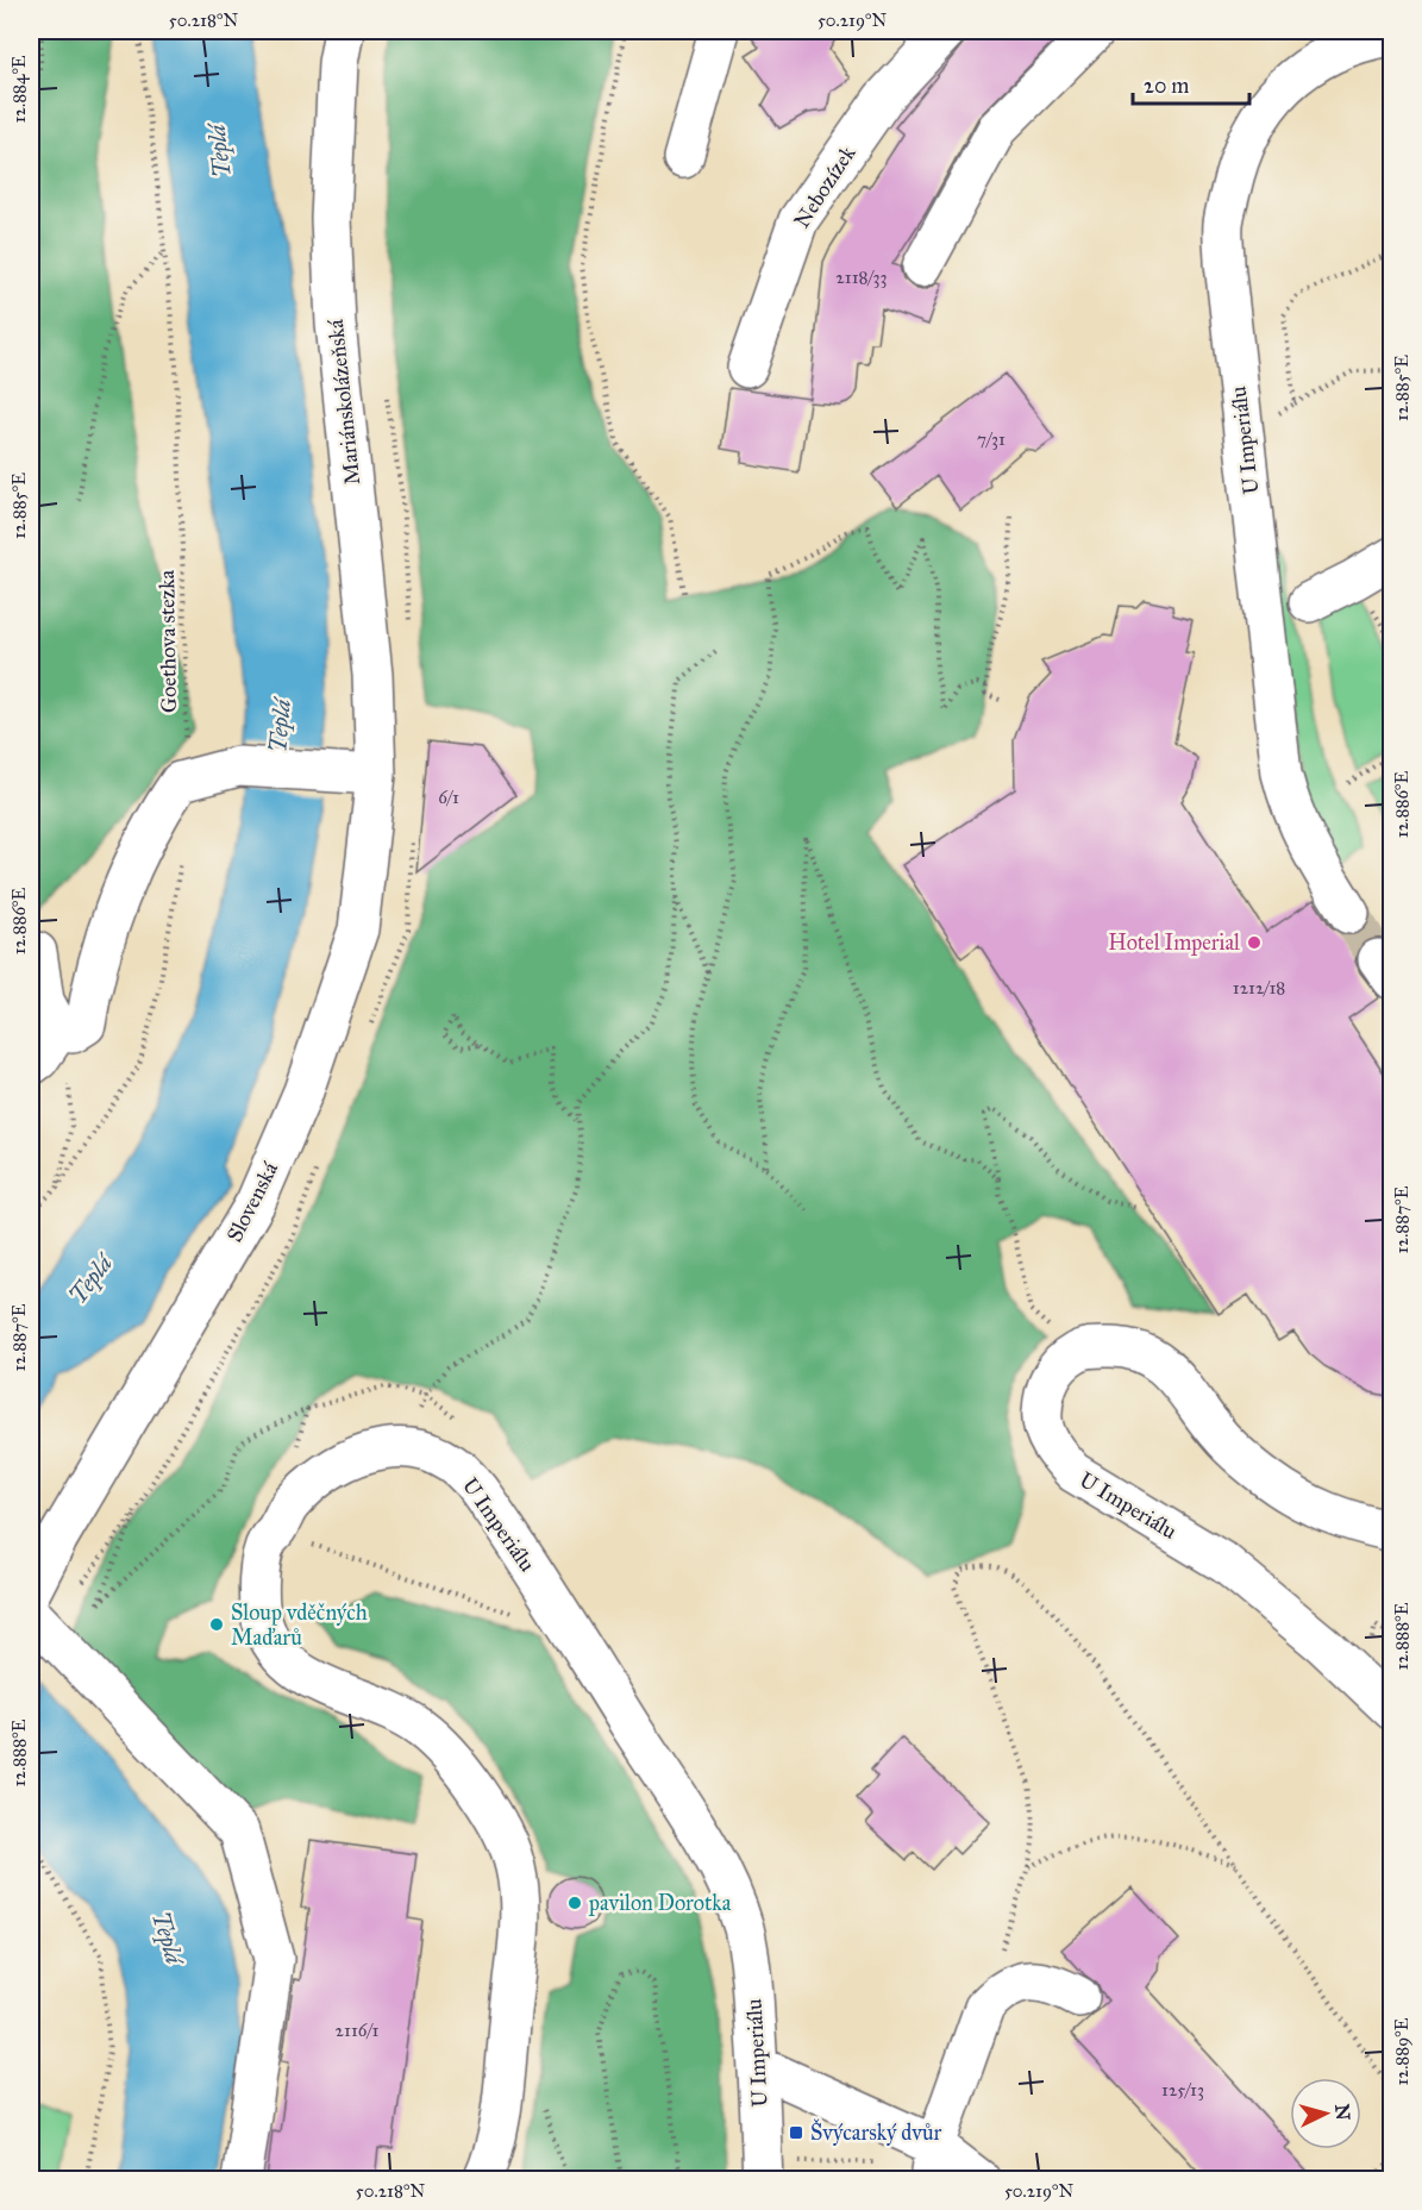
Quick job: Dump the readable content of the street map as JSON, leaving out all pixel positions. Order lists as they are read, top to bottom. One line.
{"streets":{"street":["Nebozízek","Mariánskolázeňská","U Imperiálu","Slovenská"],"path":["Goethova stezka"]},"crossings":[["Mariánskolázeňská","Slovenská"]],"water":["Teplá"],"places":{"other":["Hotel Imperial","Sloup vděčných Maďarů","pavilon Dorotka"],"transit":["Švýcarský dvůr"]},"house_numbers":["2118/33","7/31","6/1","1212/18","2116/1","125/13"],"scale_bar":"20 m","north":"right","coordinates":["50.218°N","50.219°N","12.884°E","12.885°E","12.886°E","12.887°E","12.888°E","12.889°E"]}
